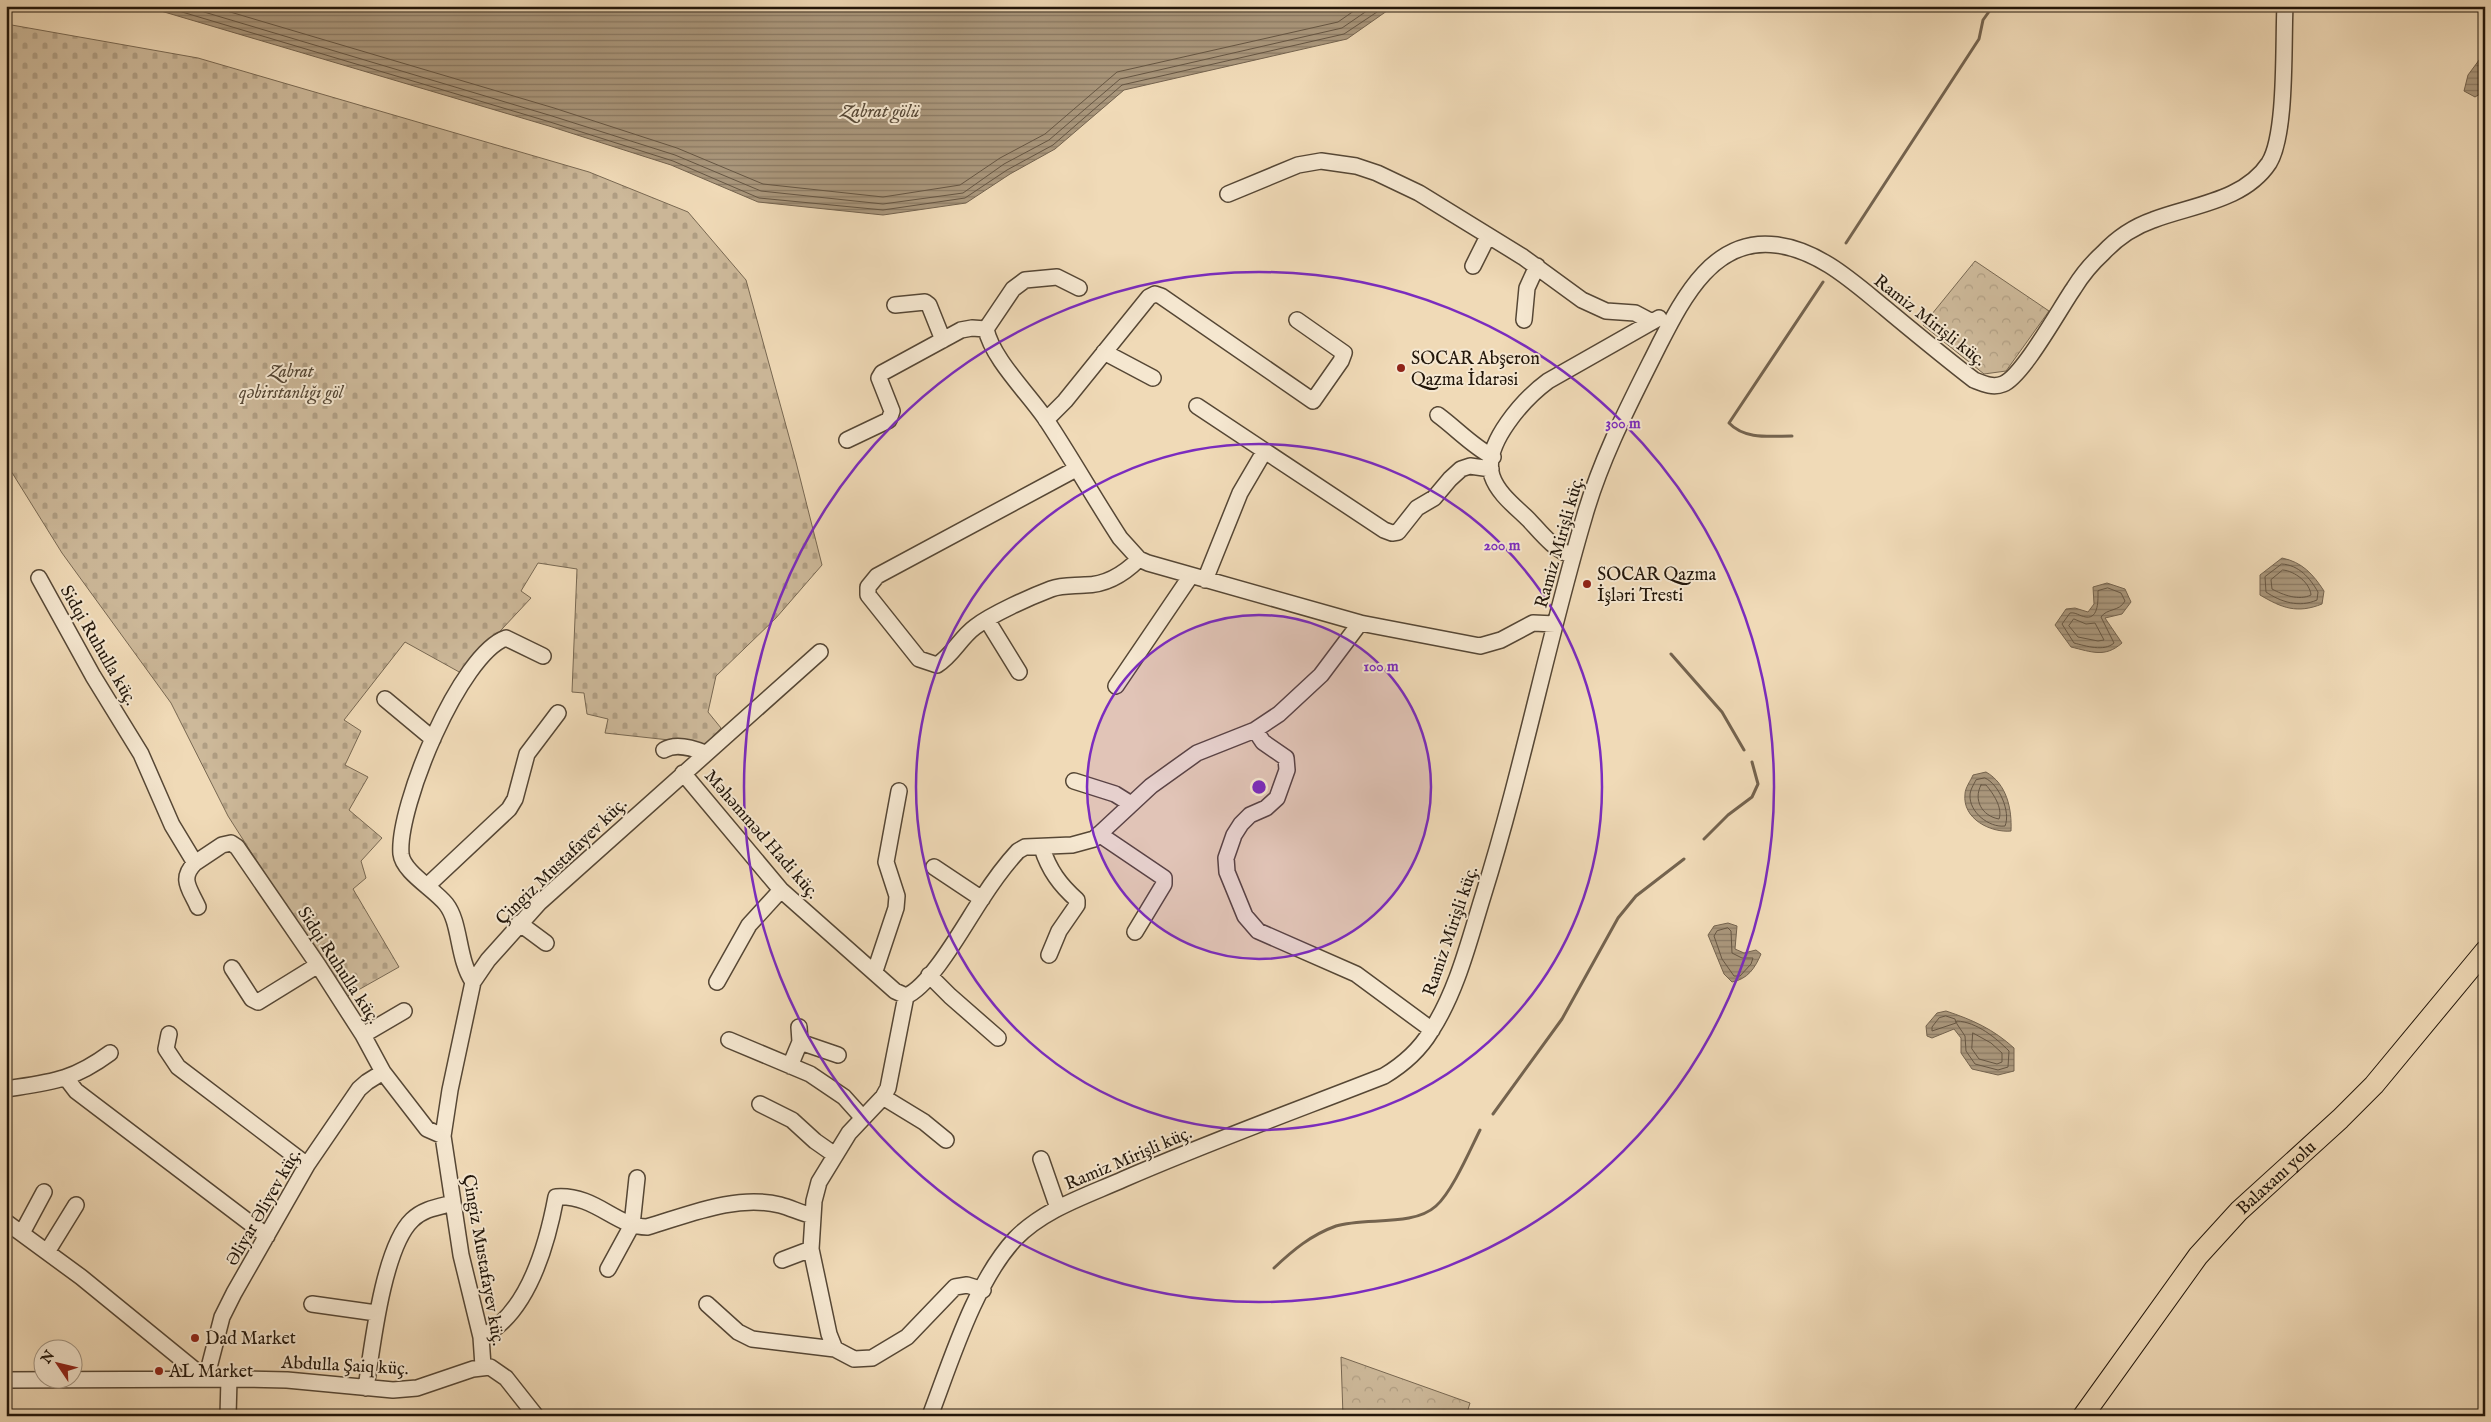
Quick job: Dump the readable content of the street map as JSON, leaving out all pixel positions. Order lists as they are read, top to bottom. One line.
{"streets":{"main road":["Balaxanı yolu"],"street":["Ramiz Mirişli küç.","Sidqi Ruhulla küç.","Məhəmməd Hadi küç.","Çingiz Mustafayev küç.","Əliyar Əliyev küç.","Abdulla Şaiq küç."]},"crossings":[["Sidqi Ruhulla küç.","Çingiz Mustafayev küç."],["Sidqi Ruhulla küç.","Əliyar Əliyev küç."],["Məhəmməd Hadi küç.","Çingiz Mustafayev küç."],["Çingiz Mustafayev küç.","Abdulla Şaiq küç."],["Əliyar Əliyev küç.","Abdulla Şaiq küç."]],"water":["Zabrat gölü"],"parks":["Zabrat qəbirstanlığı göl"],"places":["SOCAR Abşeron Qazma İdarəsi","SOCAR Qazma İşləri Tresti","Dad Market","AL Market"],"north":"top left","rings":["300 m","200 m","100 m"]}
